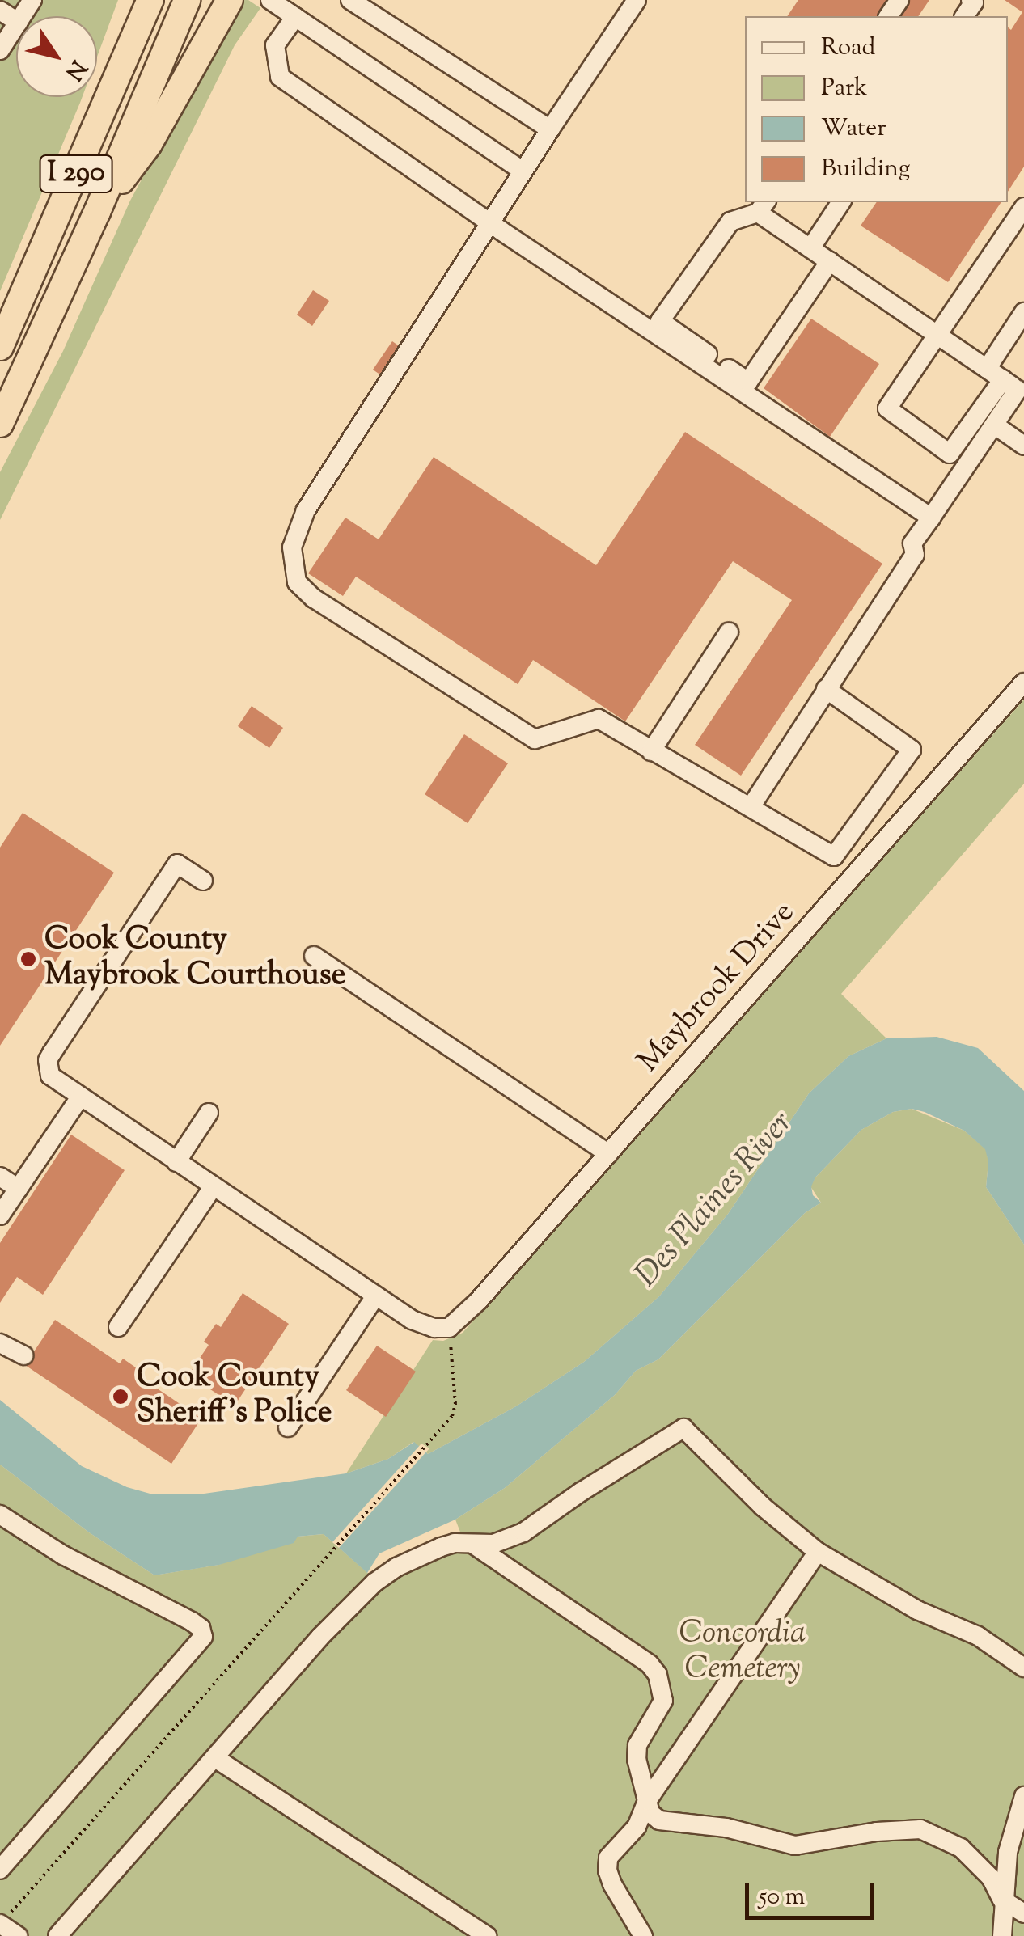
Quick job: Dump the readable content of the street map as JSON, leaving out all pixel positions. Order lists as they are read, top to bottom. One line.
{"streets":{"highway":["I 290"],"street":["Maybrook Drive"]},"water":["Des Plaines River"],"parks":["Concordia Cemetery"],"places":["Cook County Maybrook Courthouse","Cook County Sheriff's Police"],"legend":["Road","Park","Water","Building"],"scale_bar":"50 m","north":"bottom right"}
